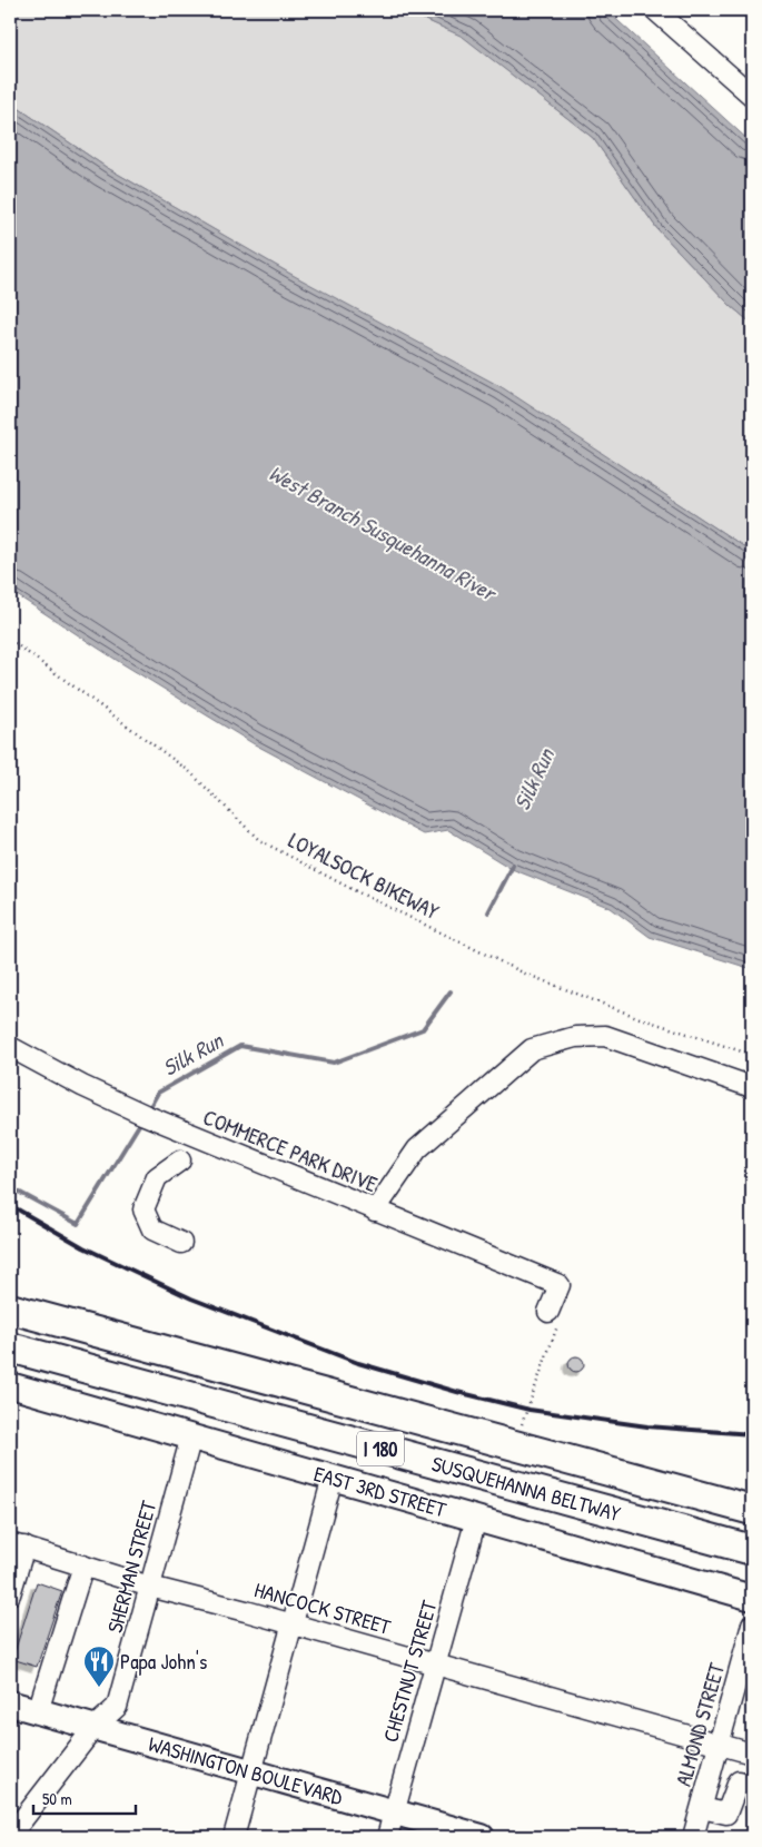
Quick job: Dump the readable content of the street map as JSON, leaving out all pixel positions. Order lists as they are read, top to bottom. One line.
{"streets":{"highway":["I 180","SUSQUEHANNA BELTWAY"],"main road":["EAST 3RD STREET","WASHINGTON BOULEVARD"],"street":["COMMERCE PARK DRIVE","SHERMAN STREET","HANCOCK STREET","CHESTNUT STREET","ALMOND STREET"],"path":["LOYALSOCK BIKEWAY"]},"crossings":[["EAST 3RD STREET","SHERMAN STREET"],["EAST 3RD STREET","CHESTNUT STREET"],["SHERMAN STREET","HANCOCK STREET"],["SHERMAN STREET","WASHINGTON BOULEVARD"],["HANCOCK STREET","CHESTNUT STREET"],["HANCOCK STREET","ALMOND STREET"],["CHESTNUT STREET","WASHINGTON BOULEVARD"]],"water":["West Branch Susquehanna River","Silk Run"],"places":{"restaurant":["Papa John's"]},"scale_bar":"50 m"}
